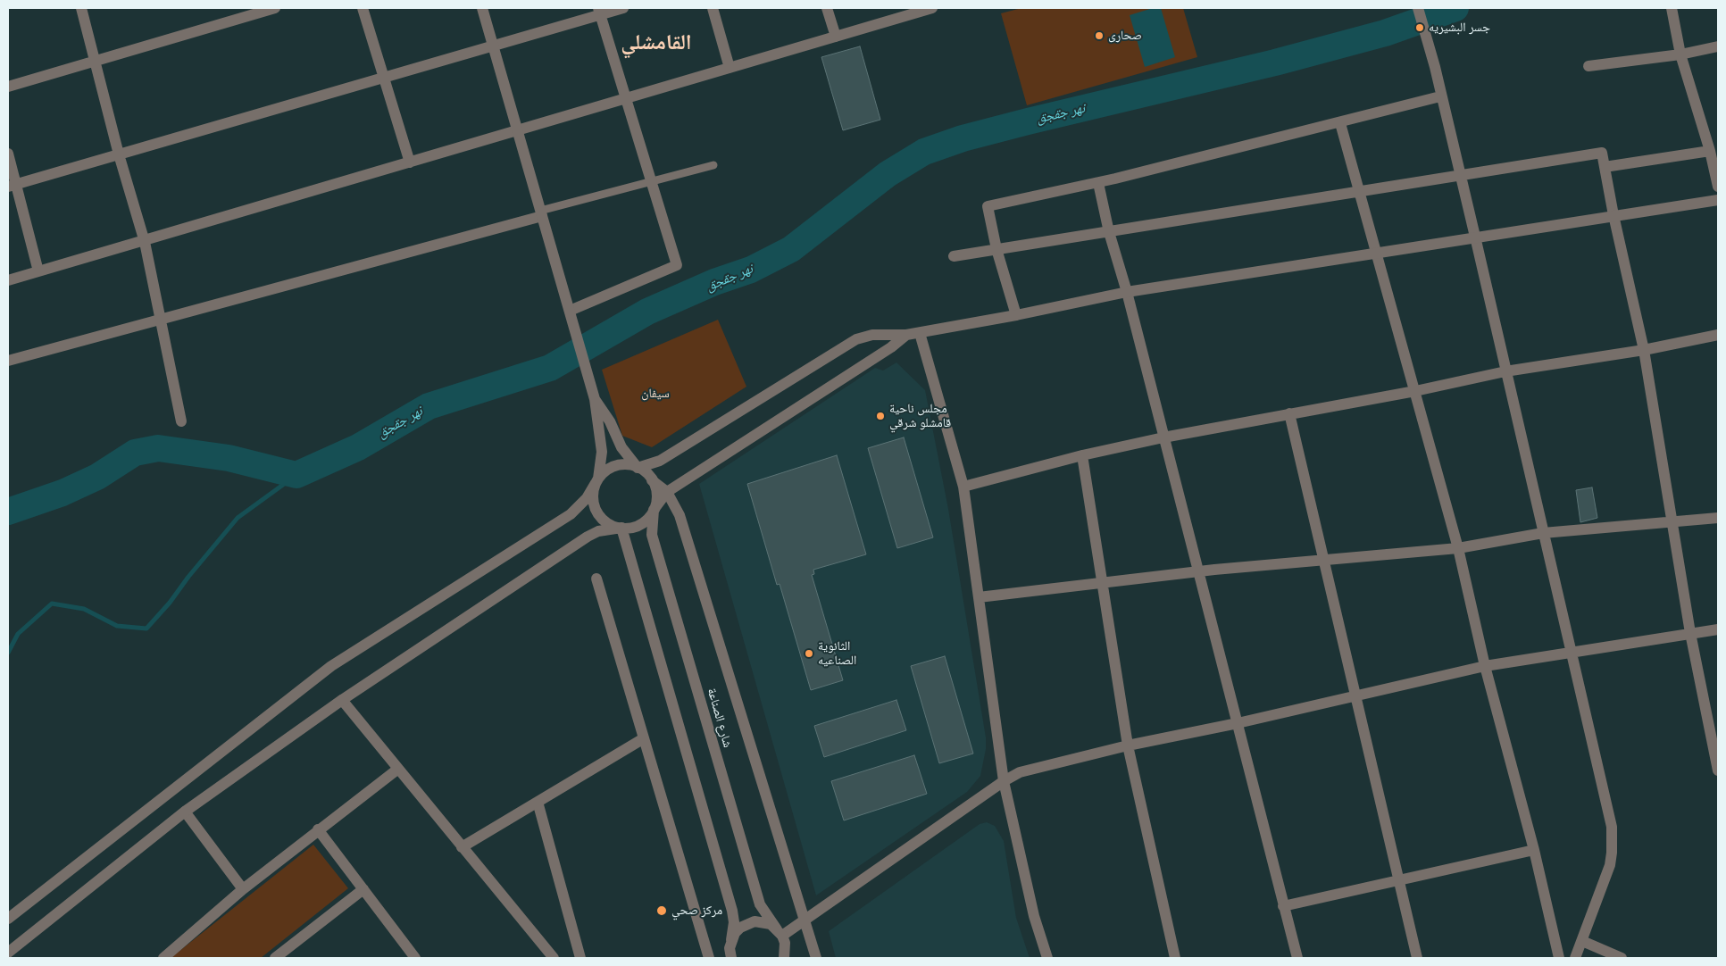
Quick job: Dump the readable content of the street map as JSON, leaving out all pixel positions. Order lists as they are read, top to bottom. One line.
{"streets":{"street":["شارع الصناعة"]},"districts":["القامشلي"],"water":["نهر جقجق"],"parks":["سيفان"],"places":["جسر البشيريه","صحارى","مجلس ناحية قامشلو شرقي","الثانوية الصناعيه","مركز صحي"]}
